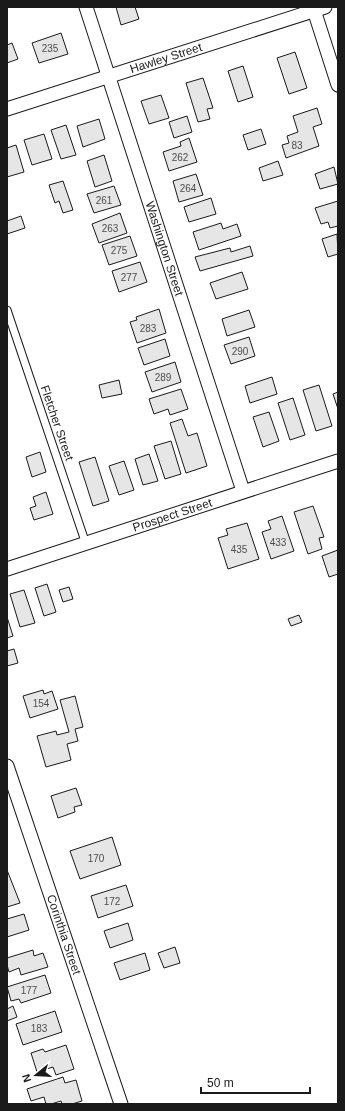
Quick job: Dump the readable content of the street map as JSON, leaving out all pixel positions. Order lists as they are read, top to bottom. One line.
{"streets":{"street":["Hawley Street","Washington Street","Prospect Street","Corinthia Street"],"lane":["Fletcher Street"]},"crossings":[["Hawley Street","Washington Street"],["Washington Street","Prospect Street"],["Fletcher Street","Prospect Street"]],"house_numbers":["235","83","262","264","261","263","275","277","283","290","289","433","435","154","170","172","177","183"],"scale_bar":"50 m","north":"left"}
